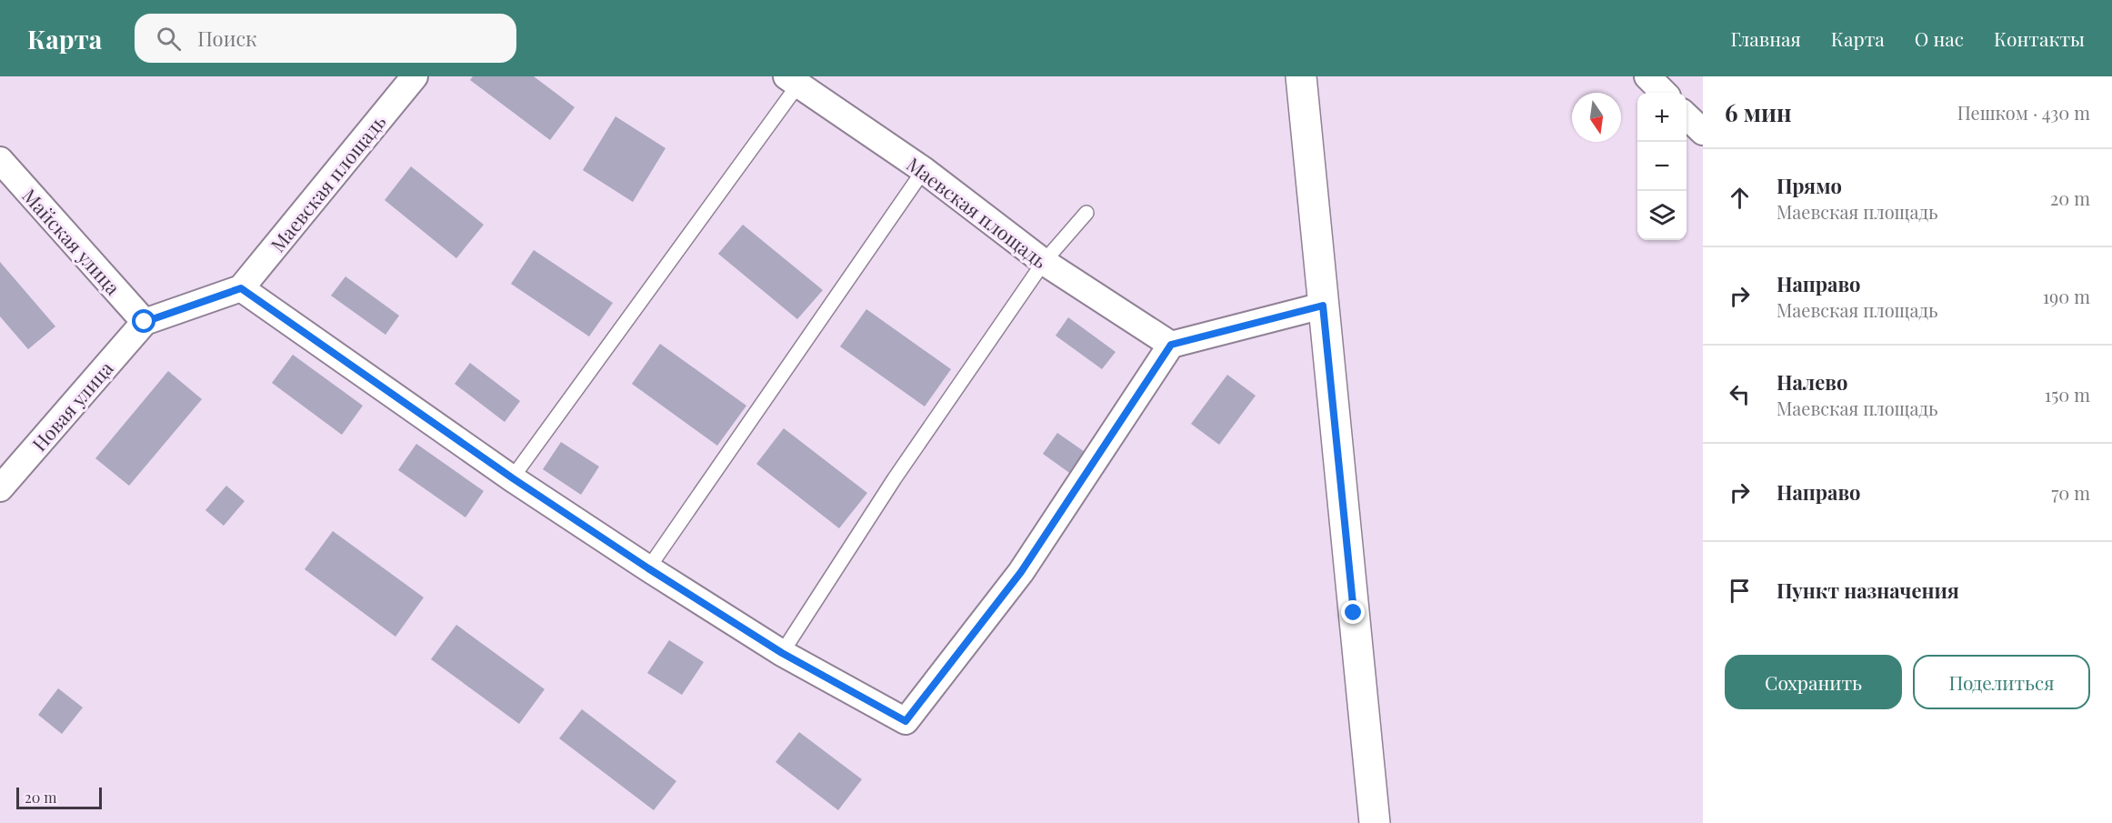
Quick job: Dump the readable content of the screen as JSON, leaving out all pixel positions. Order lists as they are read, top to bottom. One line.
{"streets":{"street":["Маевская площадь","Майская улица","Новая улица"]},"crossings":[["Майская улица","Новая улица"]],"scale_bar":"20 m","north":"bottom","page":{"header":"Карта","search":"Поиск","nav":["Главная","Карта","О нас","Контакты"],"heading":["6 мин","Пешком · 430 m"],"map_buttons":["+","−"],"list":[["Прямо","Маевская площадь","20 m"],["Направо","Маевская площадь","190 m"],["Налево","Маевская площадь","150 m"],["Направо","70 m"],"Пункт назначения"],"buttons":["Сохранить","Поделиться"],"scale":"20 m"}}
